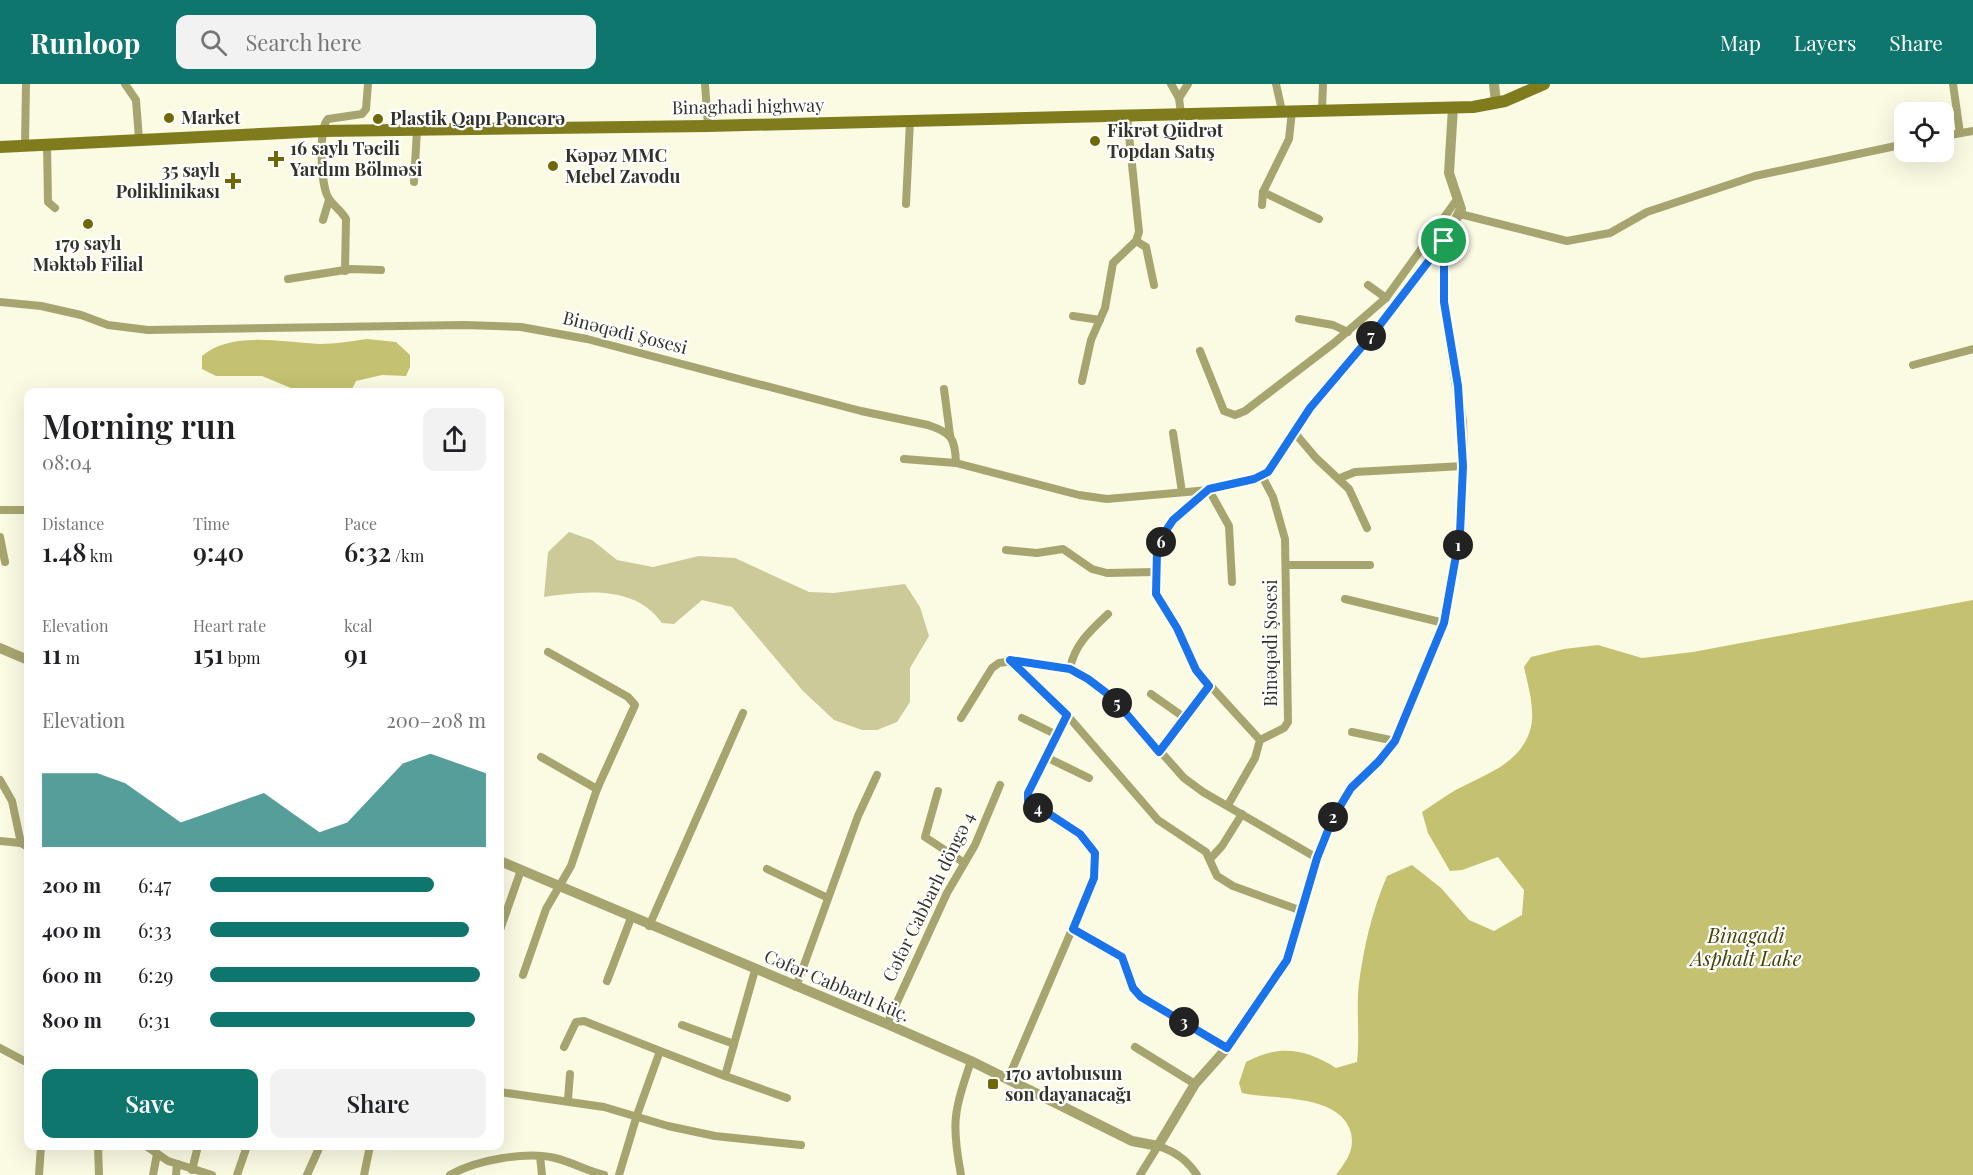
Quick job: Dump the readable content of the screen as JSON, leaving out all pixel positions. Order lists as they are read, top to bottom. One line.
{"streets":{"main road":["Binaghadi highway"],"street":["Binəqədi Şosesi","Cəfər Cabbarlı döngə 4","Cəfər Cabbarlı küç."]},"crossings":[["Cəfər Cabbarlı döngə 4","Cəfər Cabbarlı küç."]],"water":["Binagadi Asphalt Lake"],"places":{"other":["Market","Plastik Qapı Pəncərə","Fikrət Qüdrət Topdan Satış","Kəpəz MMC Mebel Zavodu","179 saylı Məktəb Filial"],"health":["16 saylı Təcili Yardım Bölməsi","35 saylı Poliklinikası"],"transit":["170 avtobusun son dayanacağı"]},"page":{"header":"Runloop","search":"Search here","nav":["Map","Layers","Share"],"pins":["7","6","1","5","4","2","3"],"heading":["Morning run","08:04"],"stats":[["Distance","1.48 km"],["Time","9:40"],["Pace","6:32 /km"],["Elevation","11 m"],["Heart rate","151 bpm"],["kcal","91"]],"chart":["Elevation","200–208 m"],"list":[{"name":"200 m","note":"6:47"},{"name":"400 m","note":"6:33"},{"name":"600 m","note":"6:29"},{"name":"800 m","note":"6:31"}],"buttons":["Save","Share"]}}
